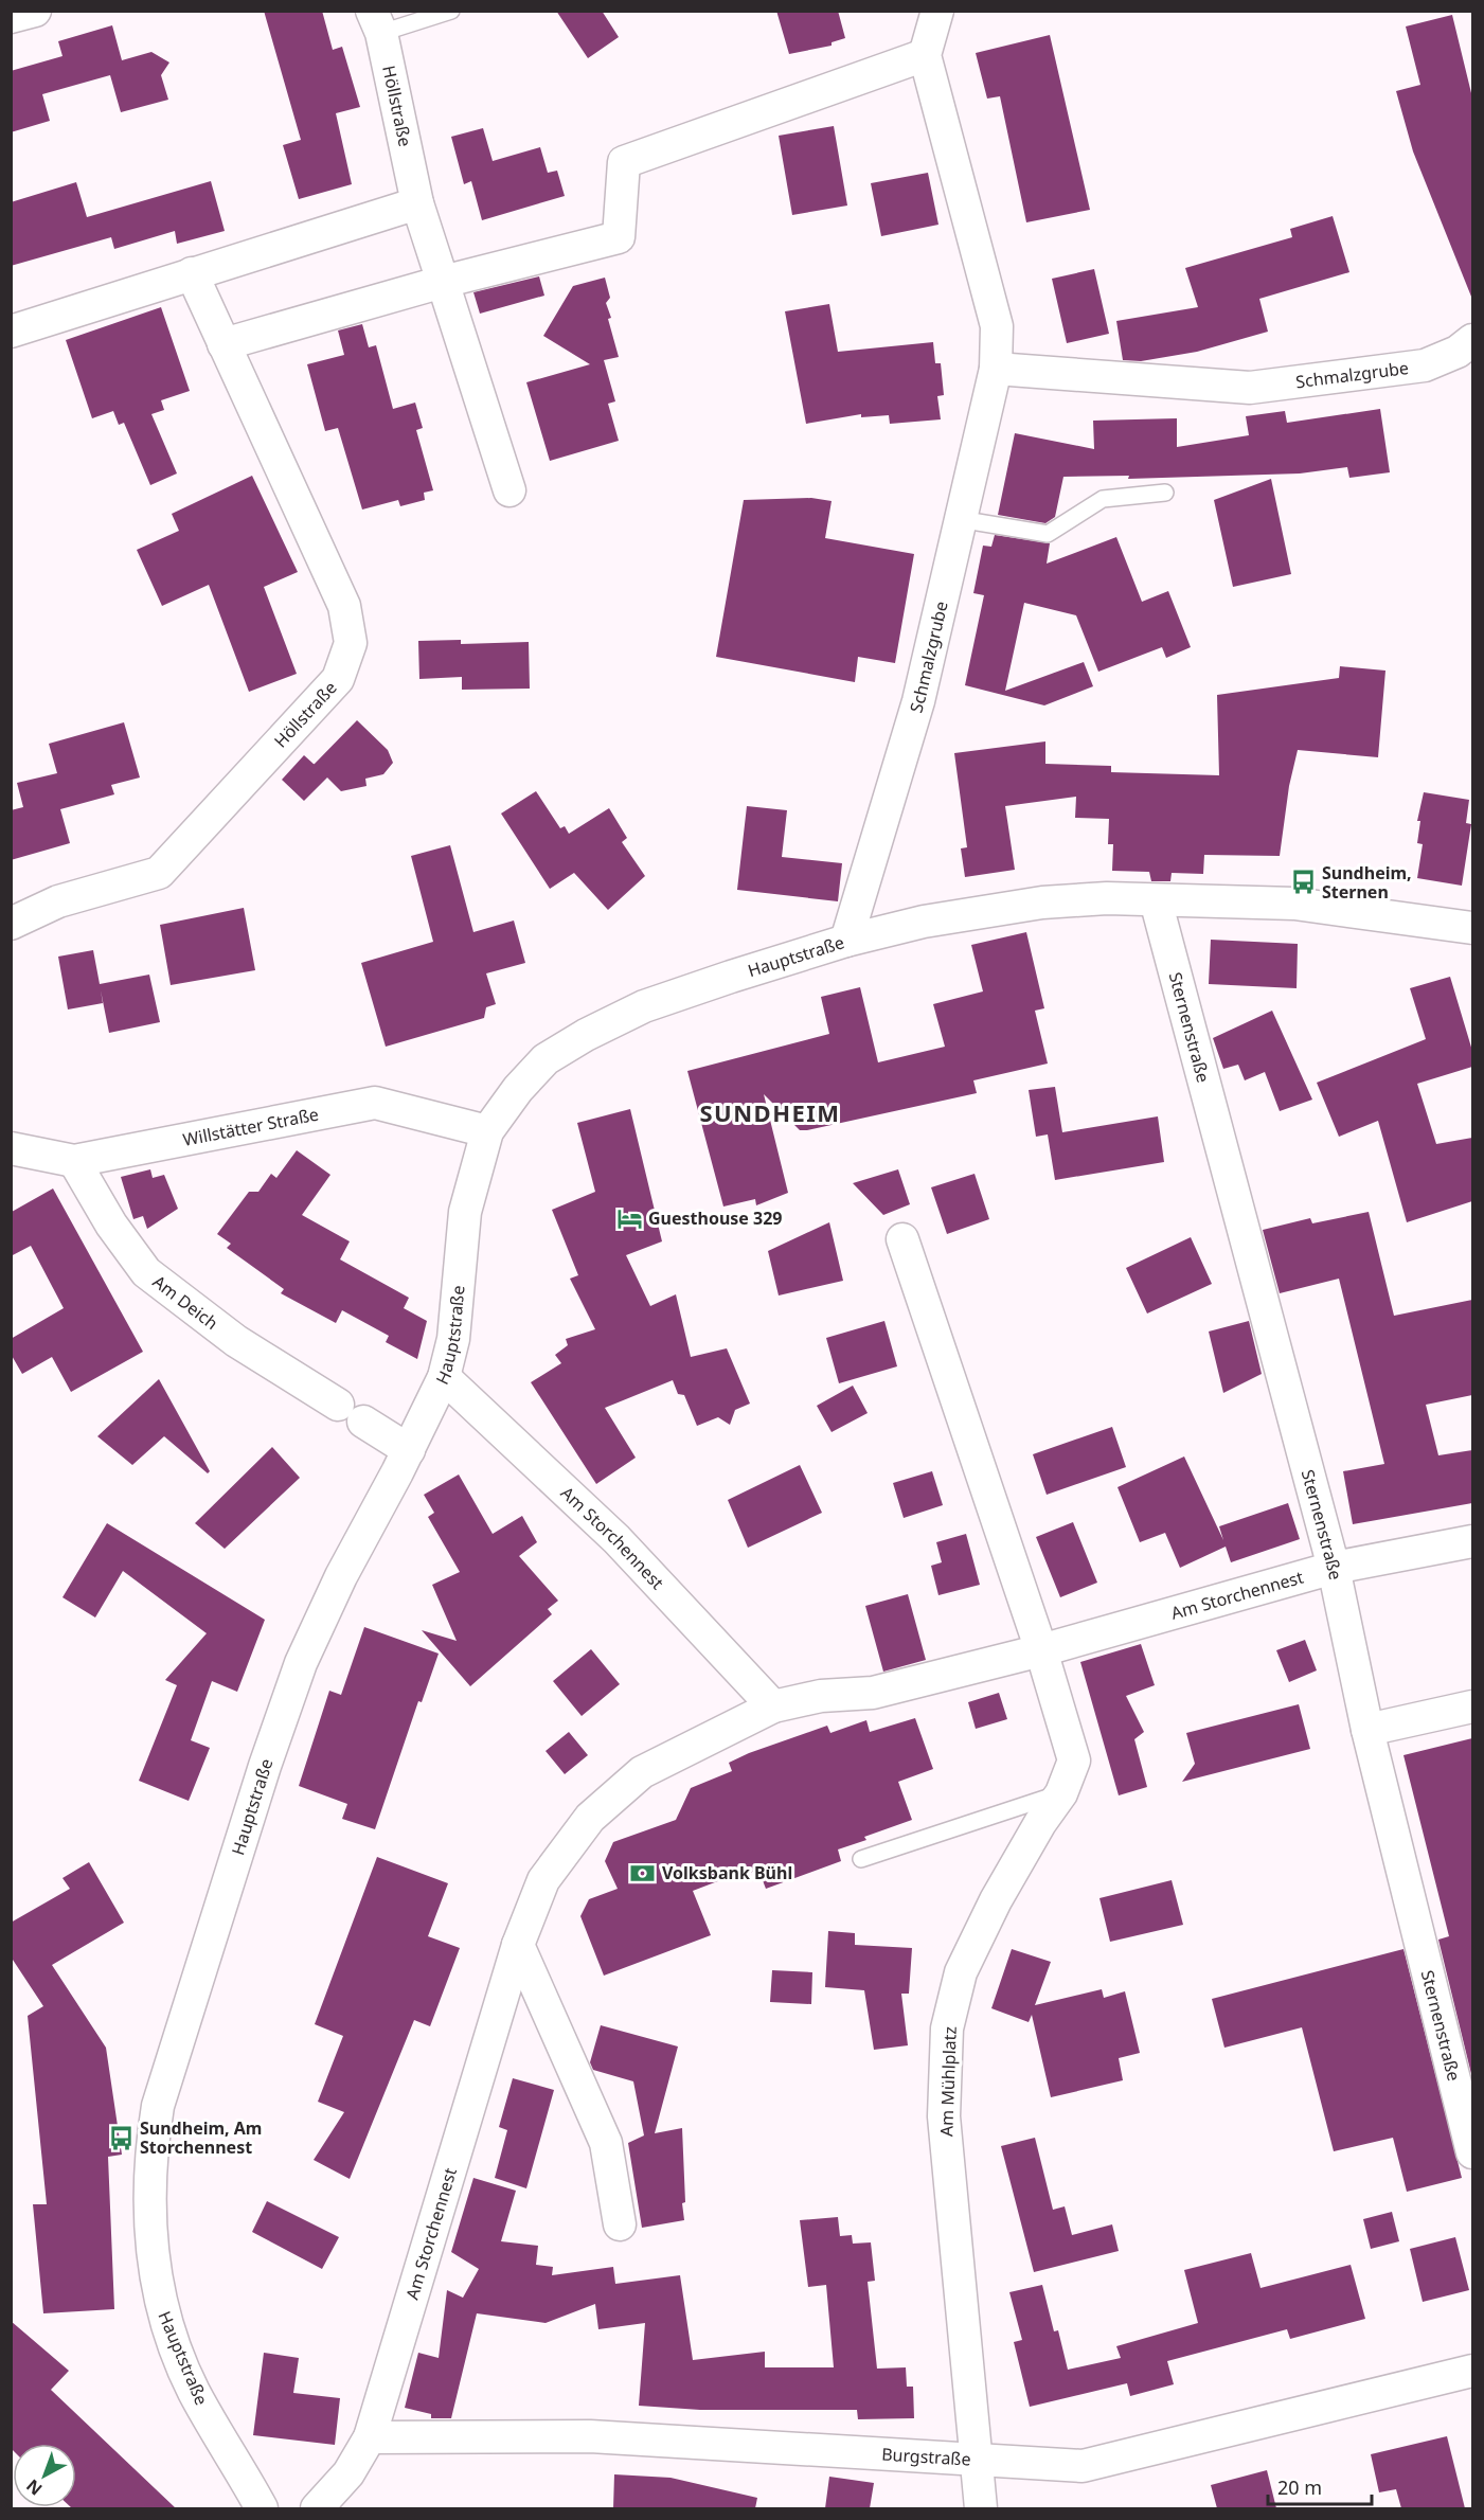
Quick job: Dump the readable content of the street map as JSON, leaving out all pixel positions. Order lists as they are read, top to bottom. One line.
{"streets":{"street":["Höllstraße","Schmalzgrube","Hauptstraße","Sternenstraße","Willstätter Straße","Am Deich","Am Storchennest","Am Mühlplatz","Burgstraße"]},"crossings":[["Schmalzgrube","Hauptstraße"],["Hauptstraße","Sternenstraße"],["Hauptstraße","Willstätter Straße"],["Hauptstraße","Am Deich"],["Hauptstraße","Am Storchennest"],["Sternenstraße","Am Storchennest"],["Willstätter Straße","Am Deich"],["Am Storchennest","Am Mühlplatz"],["Am Storchennest","Burgstraße"],["Am Mühlplatz","Burgstraße"]],"districts":["SUNDHEIM"],"places":{"bus stop":["Sundheim, Sternen","Sundheim, Am Storchennest"],"hotel":["Guesthouse 329"],"bank":["Volksbank Bühl"]},"scale_bar":"20 m","north":"bottom left"}
